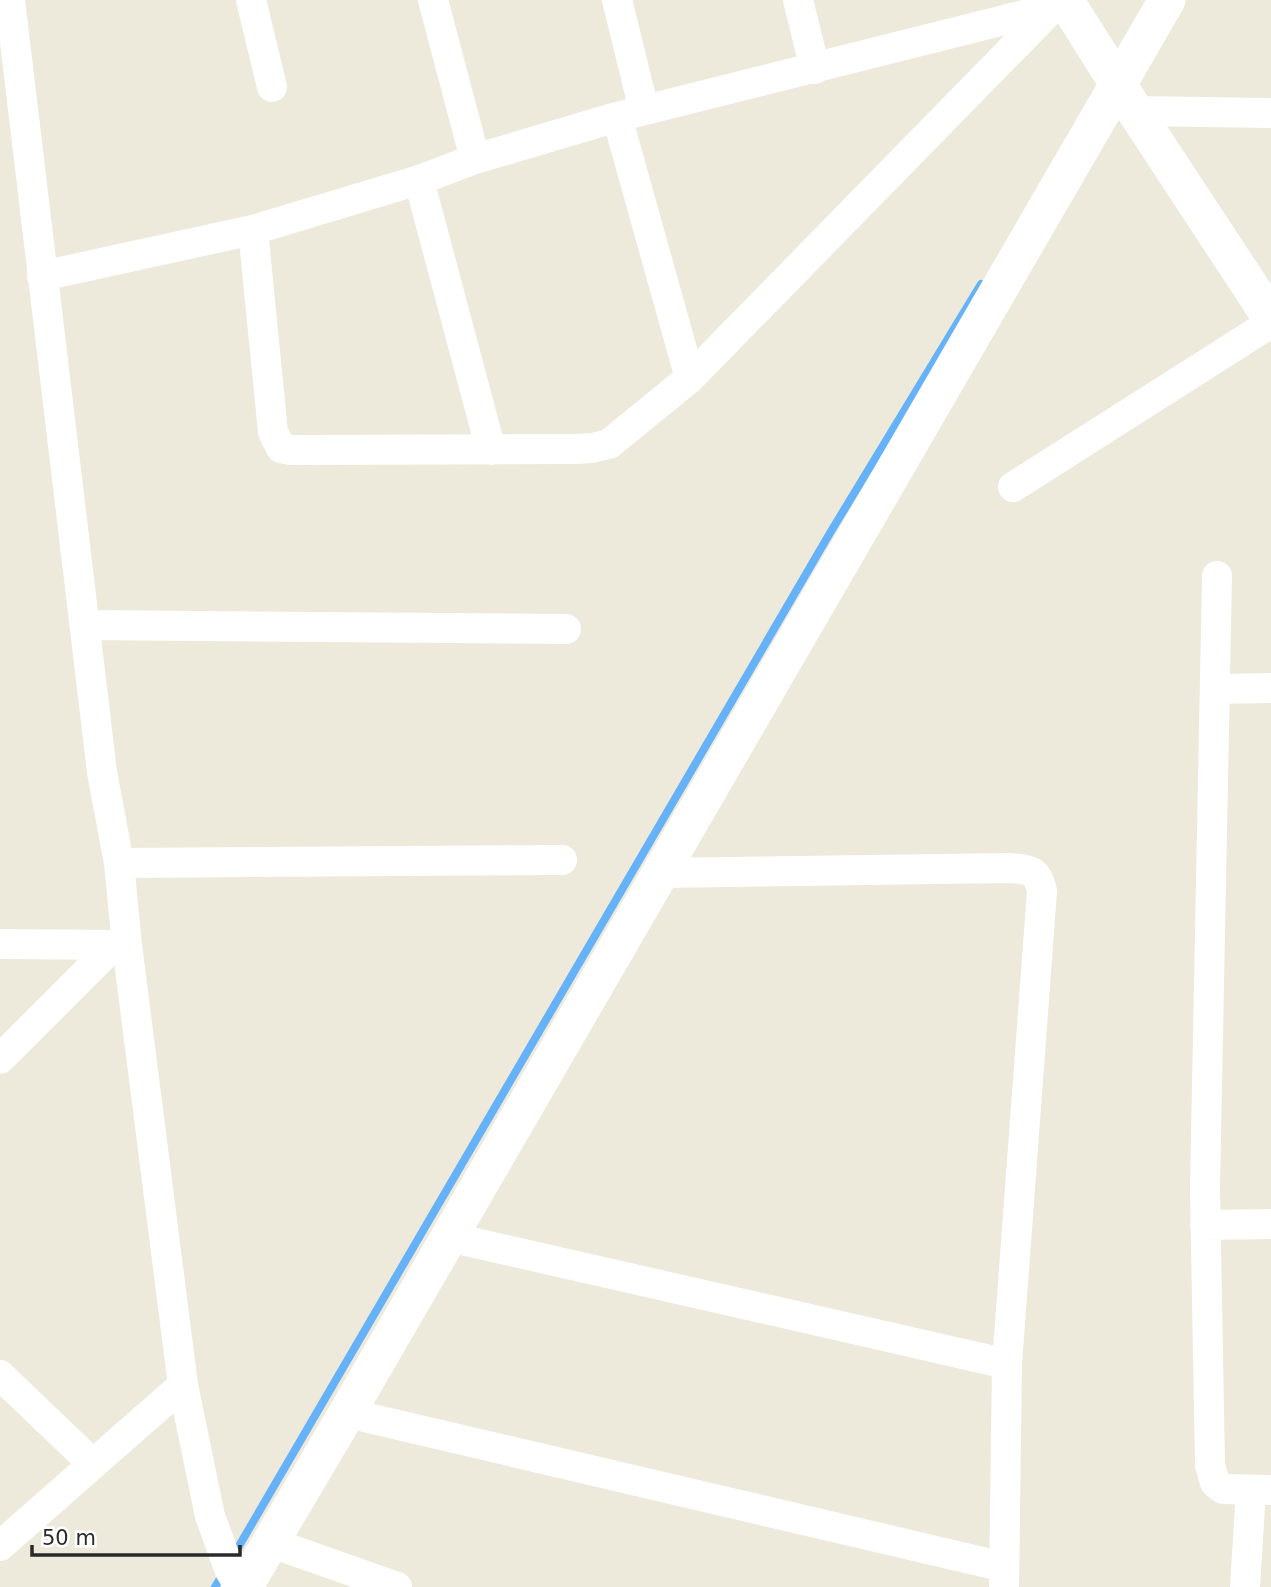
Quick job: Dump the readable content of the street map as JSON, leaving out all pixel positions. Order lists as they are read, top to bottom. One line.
{"scale_bar":"50 m"}
